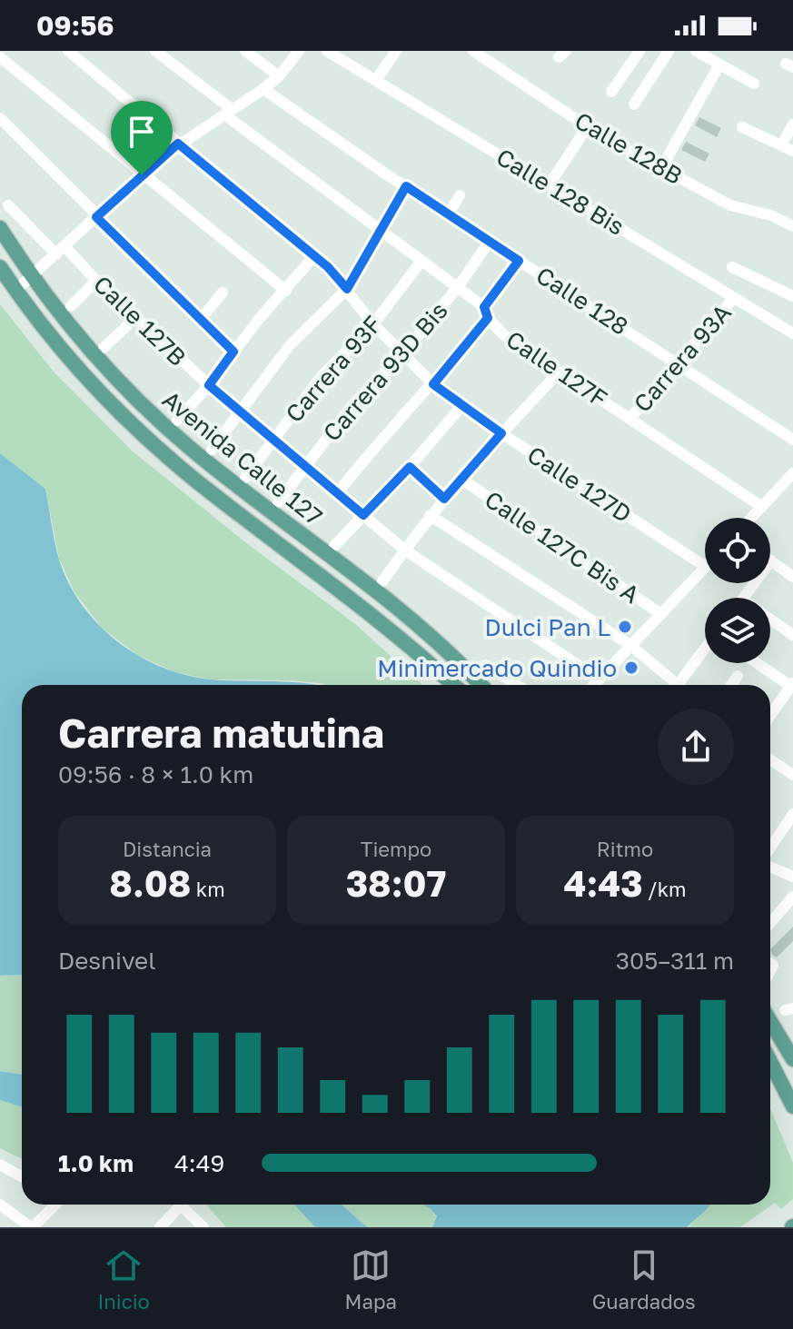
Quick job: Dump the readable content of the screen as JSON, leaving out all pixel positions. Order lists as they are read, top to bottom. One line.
{"streets":{"main road":["Avenida Calle 127"],"street":["Calle 128B","Calle 128 Bis","Calle 128","Calle 127B","Carrera 93A","Carrera 93F","Calle 127F","Carrera 93D Bis","Calle 127D","Calle 127C Bis A"]},"crossings":[["Calle 128 Bis","Carrera 93A"],["Calle 128","Carrera 93A"],["Calle 128","Carrera 93D Bis"],["Calle 127B","Carrera 93F"],["Calle 127B","Carrera 93D Bis"],["Carrera 93A","Calle 127F"],["Carrera 93F","Calle 127F"],["Carrera 93F","Calle 127D"],["Calle 127F","Carrera 93D Bis"],["Carrera 93D Bis","Calle 127D"]],"places":["Dulci Pan L","Minimercado Quindio"],"page":{"status":"09:56","heading":["Carrera matutina","09:56 · 8 × 1.0 km"],"stats":[["Distancia","8.08 km"],["Tiempo","38:07"],["Ritmo","4:43 /km"]],"chart":["Desnivel","305–311 m"],"list":[{"name":"1.0 km","note":"4:49"}],"tabs":["Inicio","Mapa","Guardados"]}}
